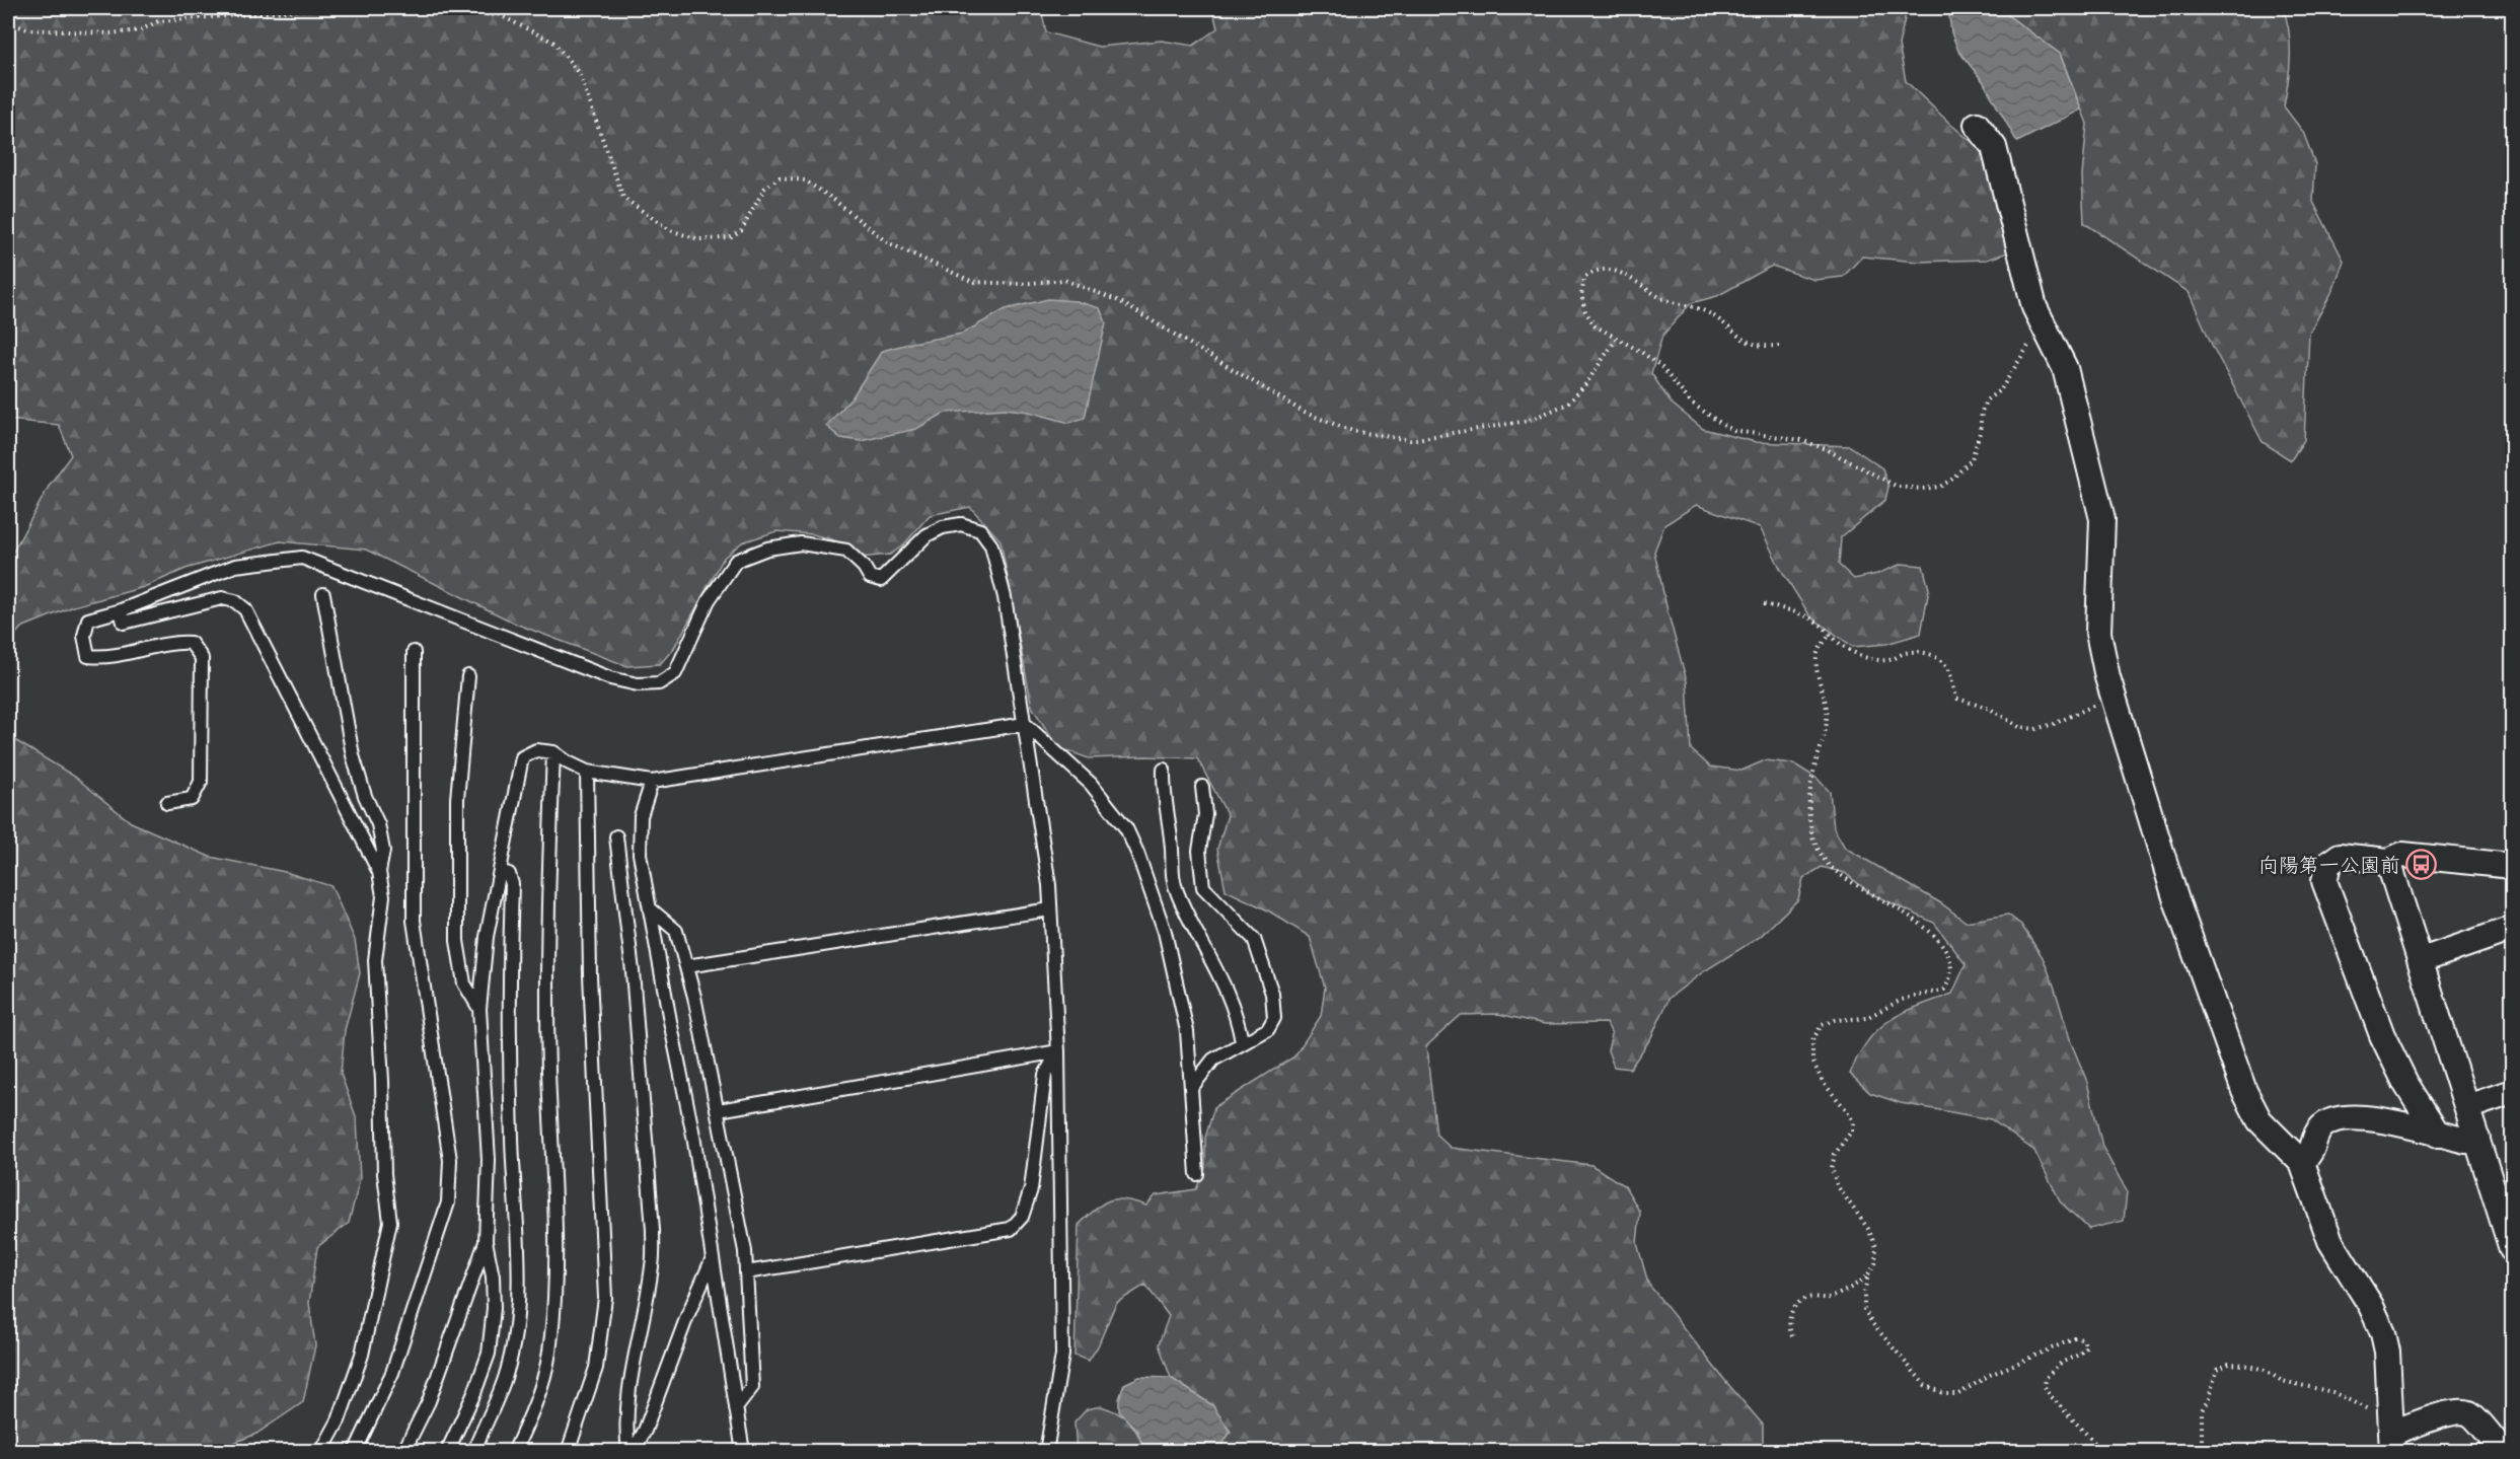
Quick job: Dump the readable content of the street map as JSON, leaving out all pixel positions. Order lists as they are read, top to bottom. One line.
{"places":{"bus stop":["向陽第一公園前"]}}
